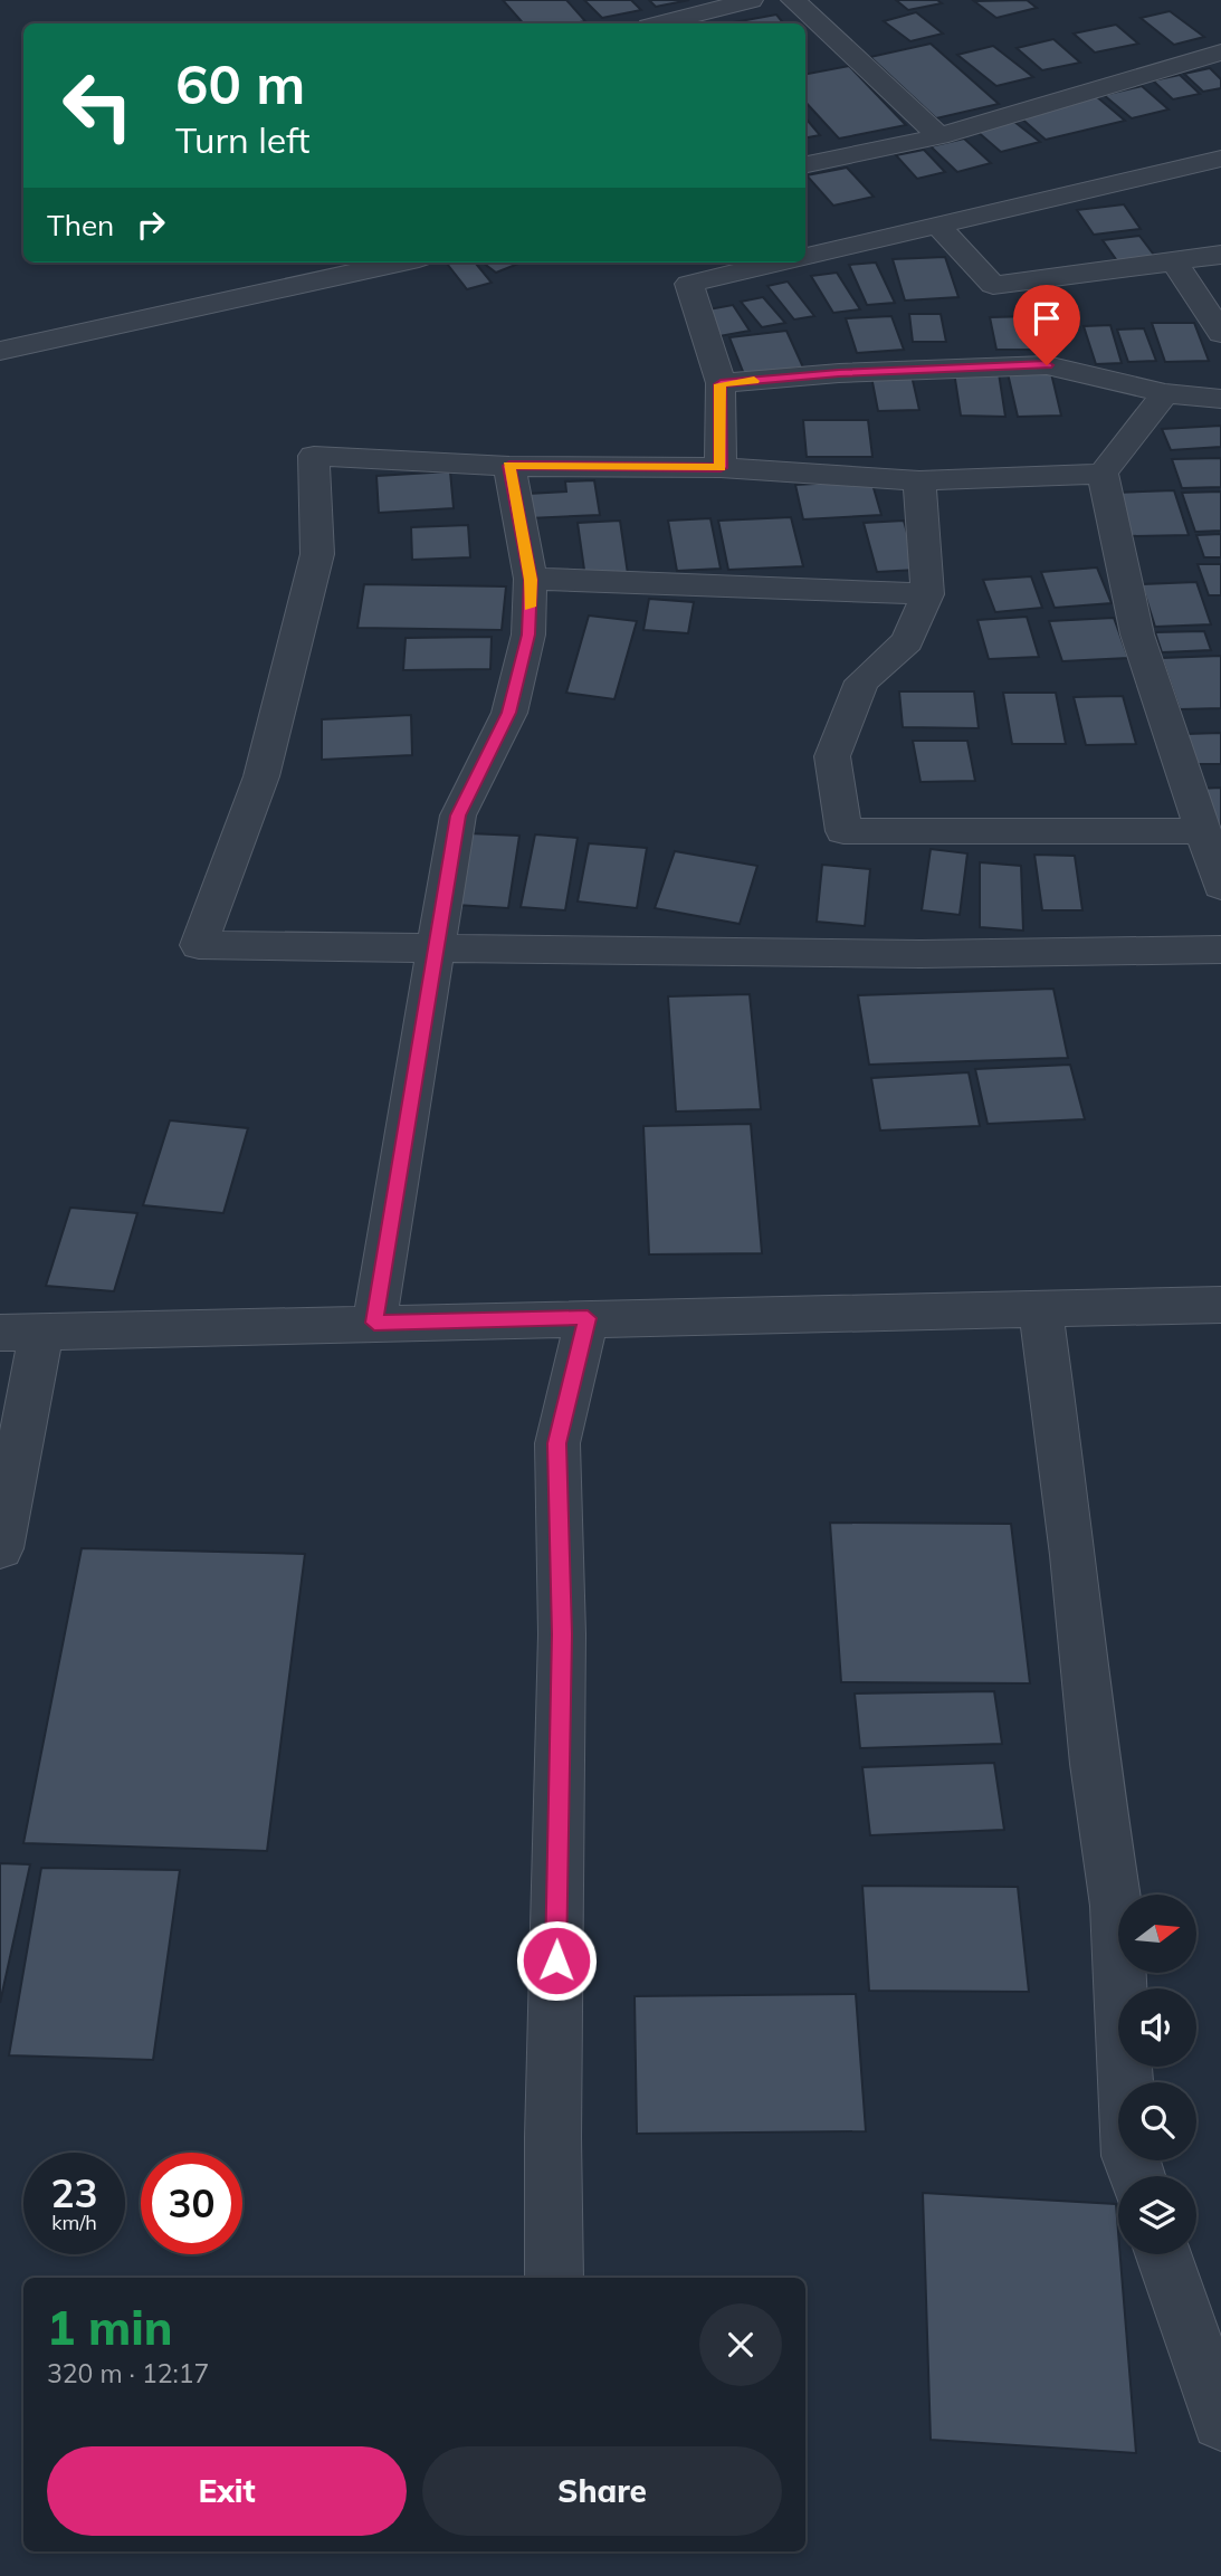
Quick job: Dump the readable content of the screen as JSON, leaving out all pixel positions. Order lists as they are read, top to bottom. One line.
{"north":"right","page":{"turn":["60 m","Turn left"],"then":"Then","speed":"23 km/h","limit":"30","heading":["1 min","320 m · 12:17"],"buttons":["Exit","Share"]}}
